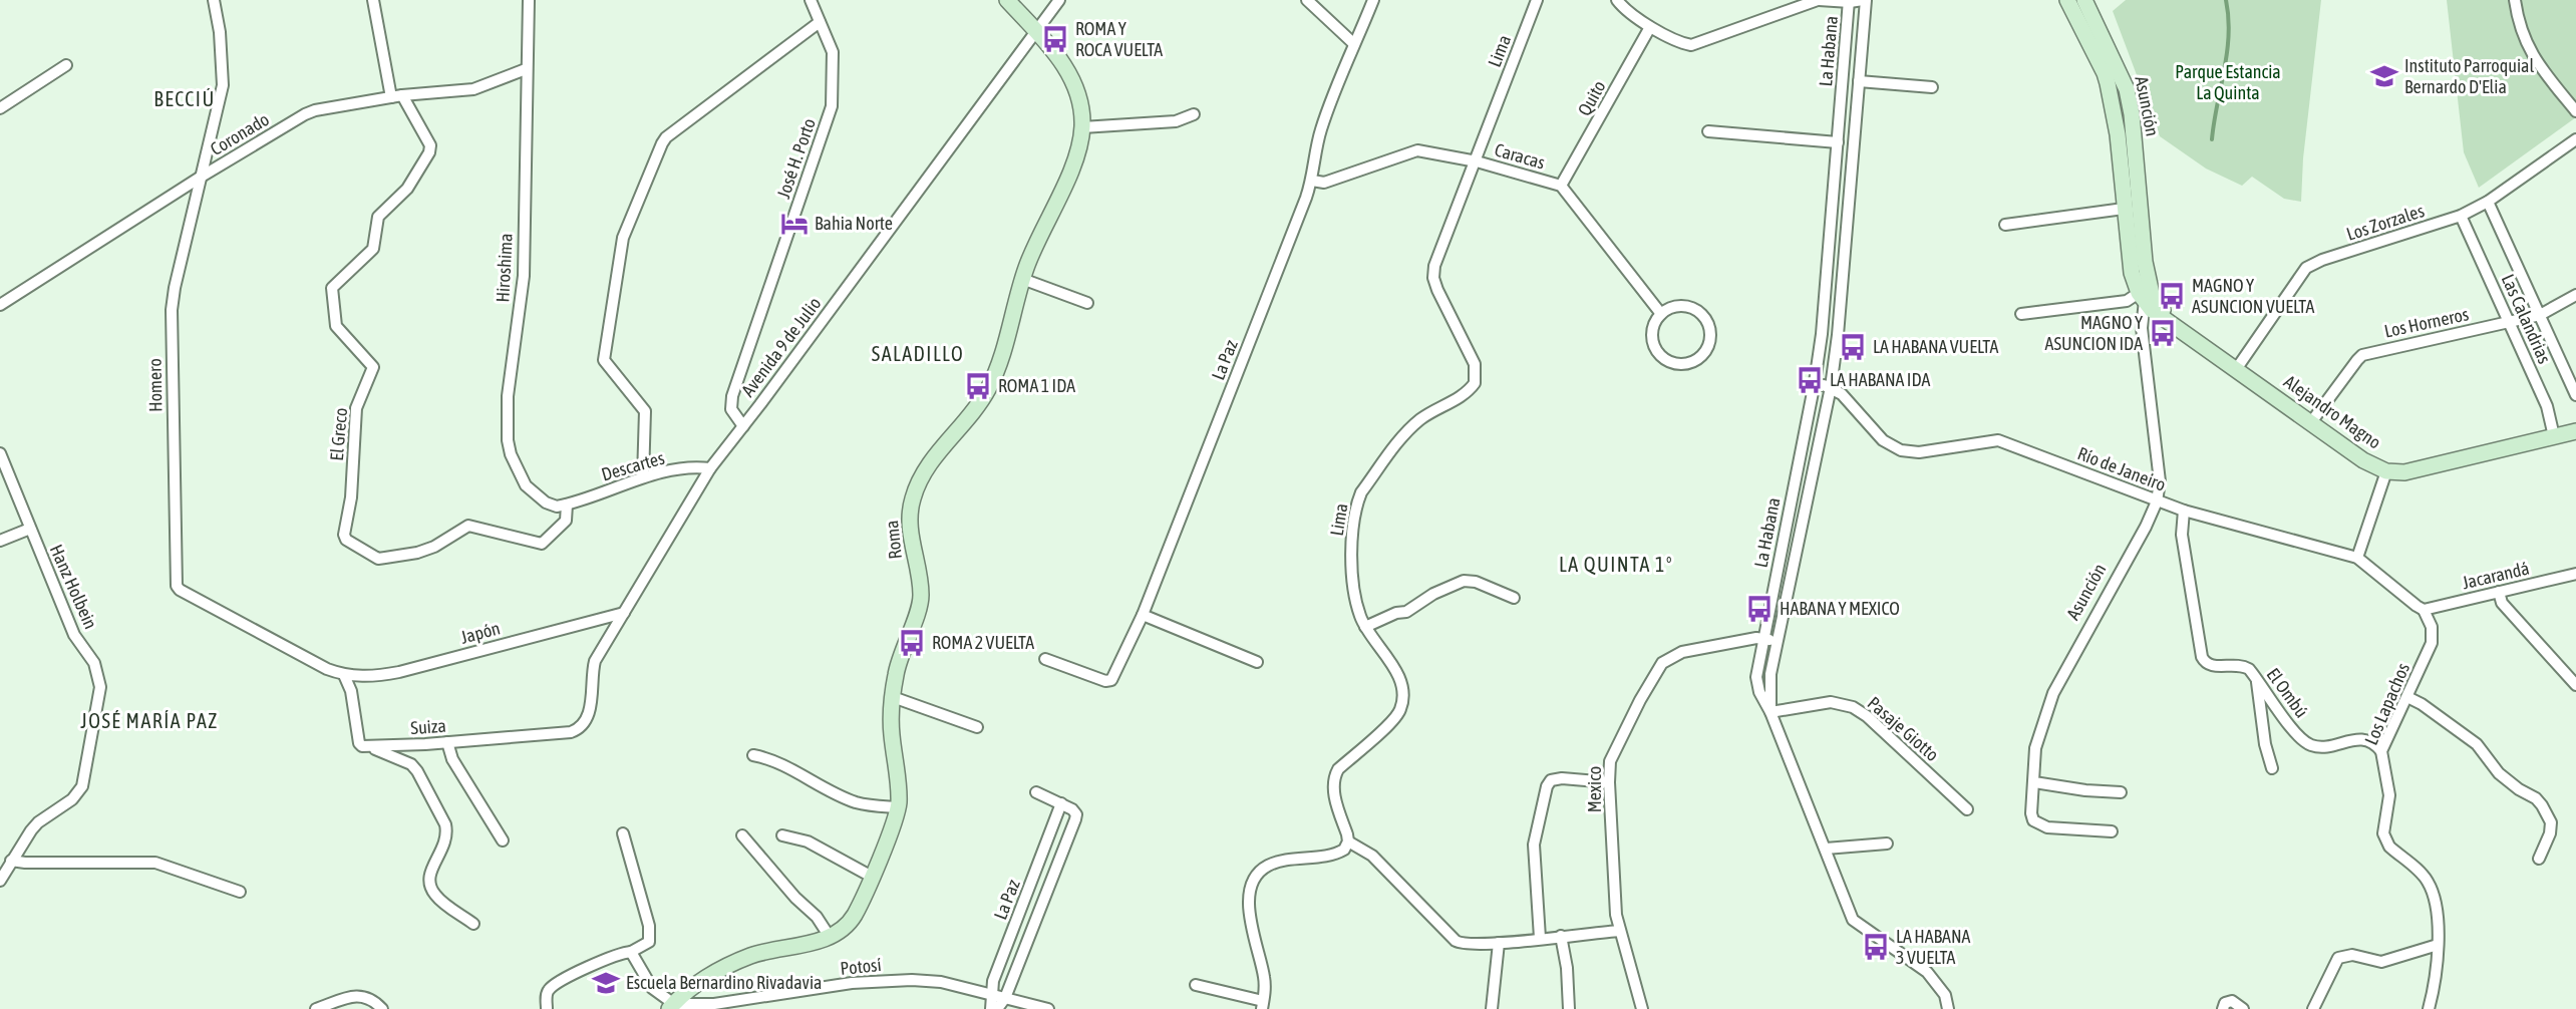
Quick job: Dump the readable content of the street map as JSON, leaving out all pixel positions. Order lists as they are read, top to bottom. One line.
{"streets":{"main road":["Asunción","Alejandro Magno","Roma"],"street":["Lima","La Habana","Quito","Coronado","Caracas","José H. Porto","Los Zorzales","Hiroshima","Las Calandrias","Los Horneros","Avenida 9 de Julio","La Paz","Homero","El Greco","Descartes","Río de Janeiro","Jacarandá","Hanz Holbein","Japón","El Ombú","Los Lapachos","Suiza","Pasaje Giotto","Mexico","Potosí"]},"crossings":[["Lima","Caracas"],["La Habana","Río de Janeiro"],["La Habana","Pasaje Giotto"],["La Habana","Mexico"],["Quito","Caracas"],["Asunción","Alejandro Magno"],["Asunción","Río de Janeiro"],["Coronado","Hiroshima"],["Coronado","Homero"],["Coronado","El Greco"],["Caracas","La Paz"],["José H. Porto","Avenida 9 de Julio"],["Los Zorzales","Las Calandrias"],["Los Zorzales","Alejandro Magno"],["Hiroshima","El Greco"],["Hiroshima","Descartes"],["Las Calandrias","Los Horneros"],["Las Calandrias","Alejandro Magno"],["Los Horneros","Alejandro Magno"],["Avenida 9 de Julio","Descartes"],["Avenida 9 de Julio","Roma"],["Avenida 9 de Julio","Japón"],["Avenida 9 de Julio","Suiza"],["La Paz","Potosí"],["Homero","Japón"],["El Greco","Descartes"],["Río de Janeiro","Jacarandá"],["Río de Janeiro","El Ombú"],["Río de Janeiro","Los Lapachos"],["Roma","Potosí"],["Jacarandá","Los Lapachos"],["El Ombú","Los Lapachos"]],"districts":["BECCIÚ","SALADILLO","LA QUINTA 1°","JOSÉ MARÍA PAZ"],"parks":["Parque Estancia La Quinta"],"places":{"bus stop":["ROMA Y ROCA VUELTA","MAGNO Y ASUNCION VUELTA","MAGNO Y ASUNCION IDA","LA HABANA VUELTA","LA HABANA IDA","ROMA 1 IDA","HABANA Y MEXICO","ROMA 2 VUELTA","LA HABANA 3 VUELTA"],"school or university":["Instituto Parroquial Bernardo D'Elia","Escuela Bernardino Rivadavia"],"hotel":["Bahia Norte"]}}
